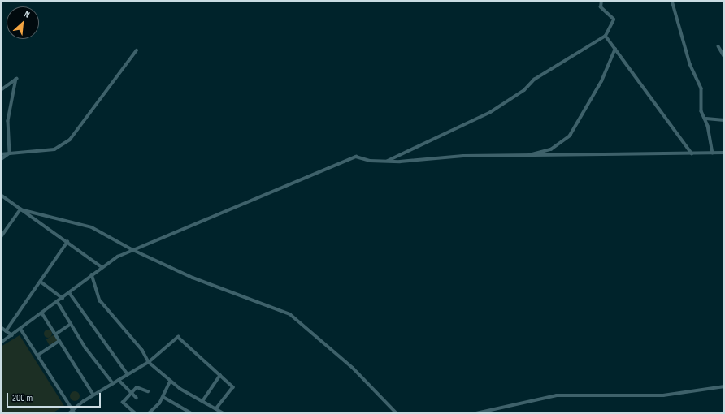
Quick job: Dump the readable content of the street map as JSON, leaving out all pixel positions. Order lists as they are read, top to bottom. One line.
{"scale_bar":"200 m","north":"top right"}
